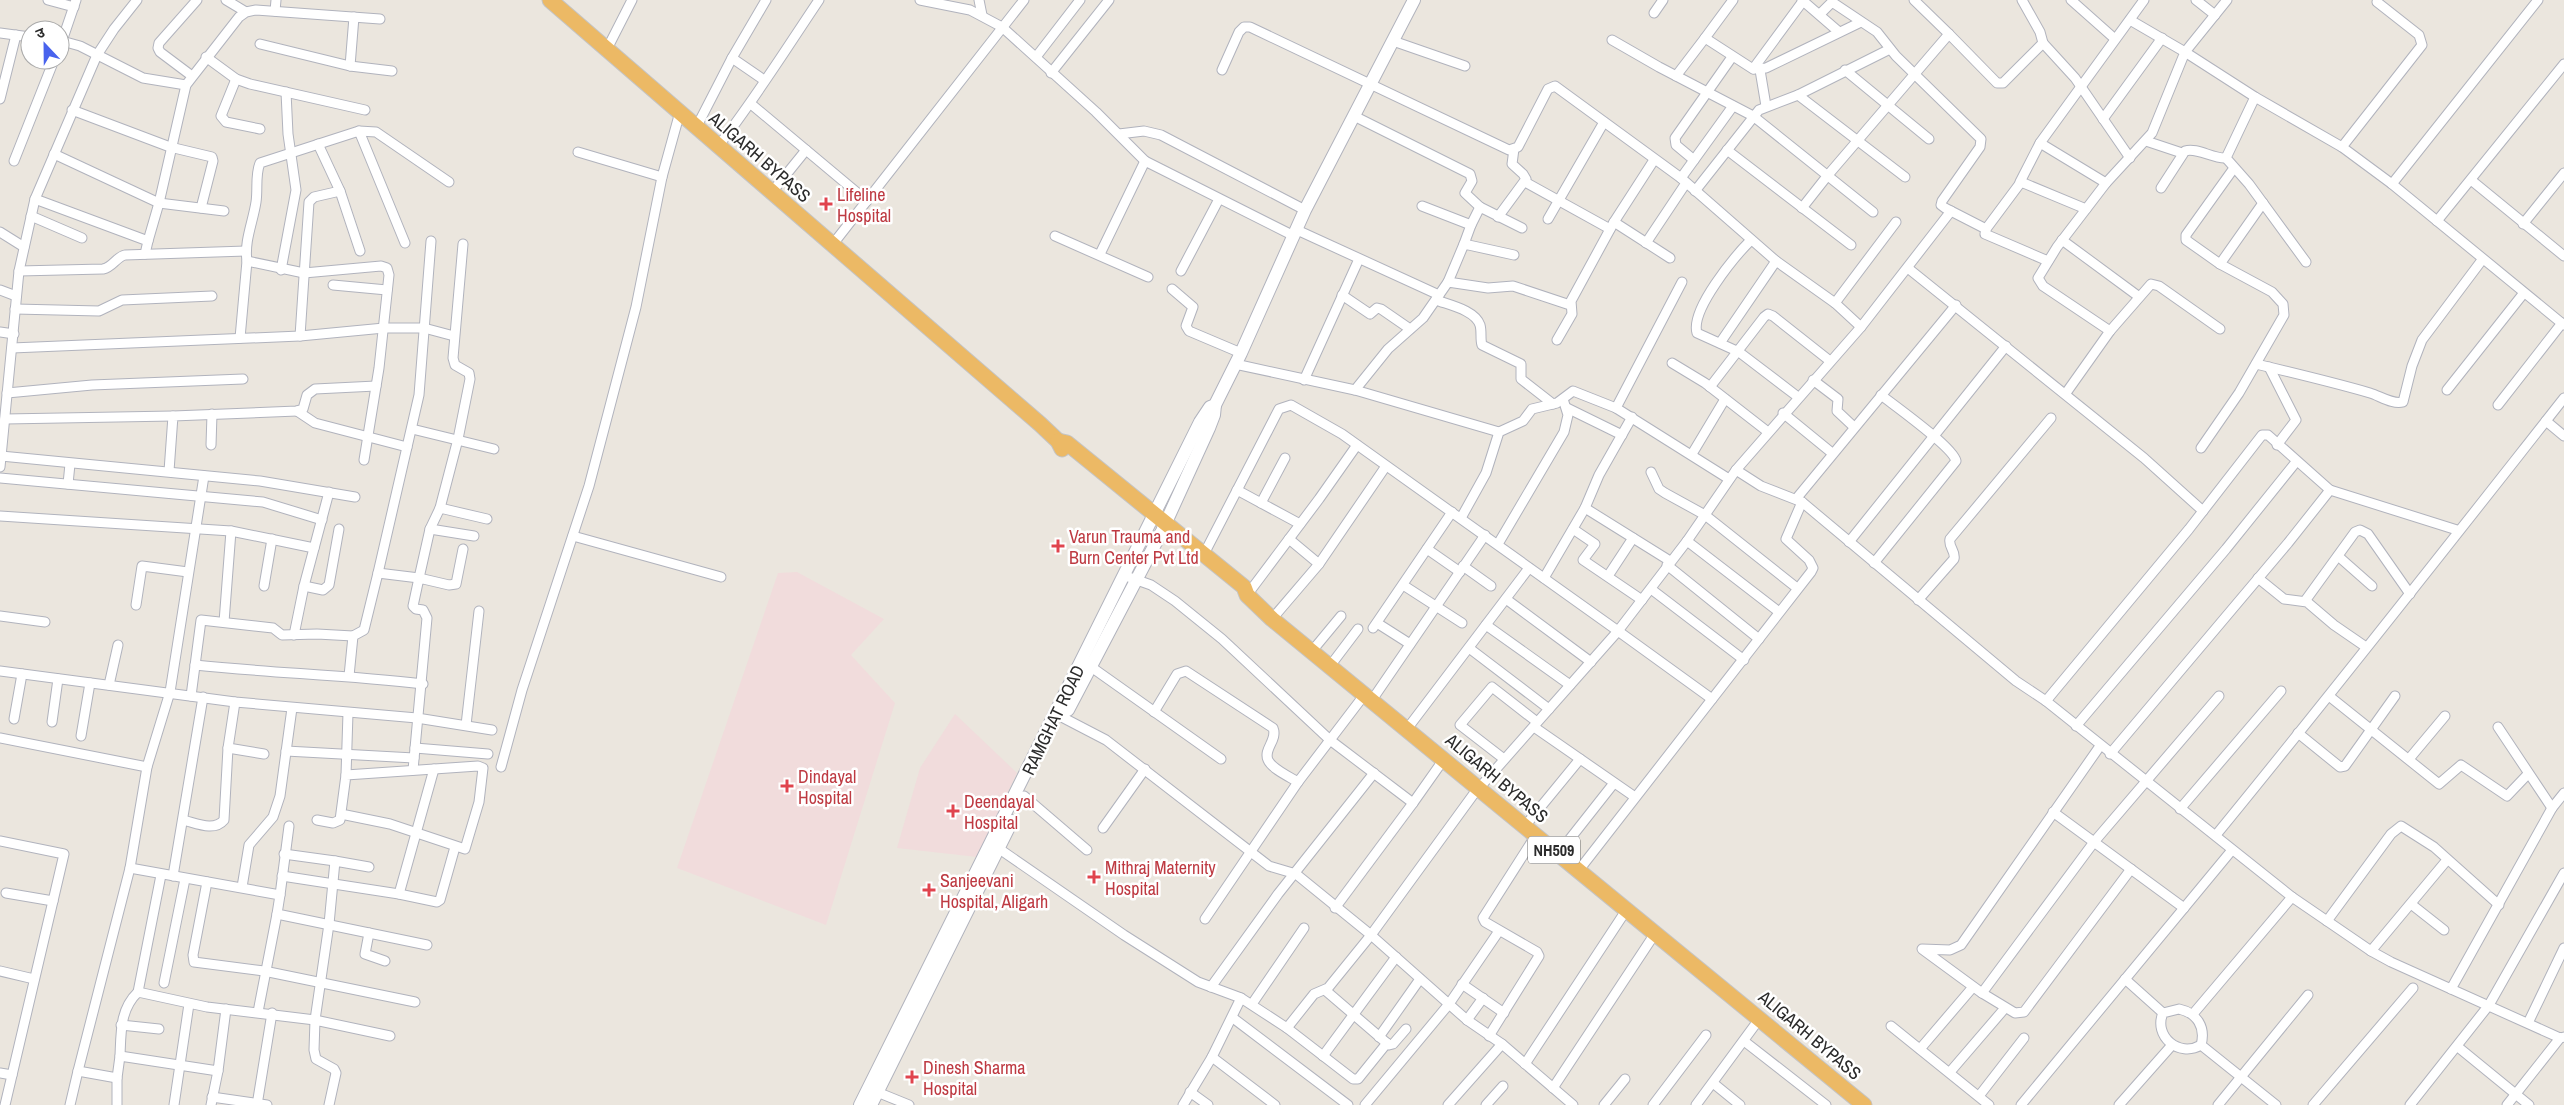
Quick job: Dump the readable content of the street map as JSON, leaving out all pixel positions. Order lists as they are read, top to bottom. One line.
{"streets":{"highway":["ALIGARH BYPASS","NH509"],"main road":["RAMGHAT ROAD"]},"crossings":[["ALIGARH BYPASS","RAMGHAT ROAD"]],"places":{"health":["Lifeline Hospital","Varun Trauma and Burn Center Pvt Ltd","Dindayal Hospital","Deendayal Hospital","Mithraj Maternity Hospital","Sanjeevani Hospital, Aligarh","Dinesh Sharma Hospital"]},"north":"top"}
